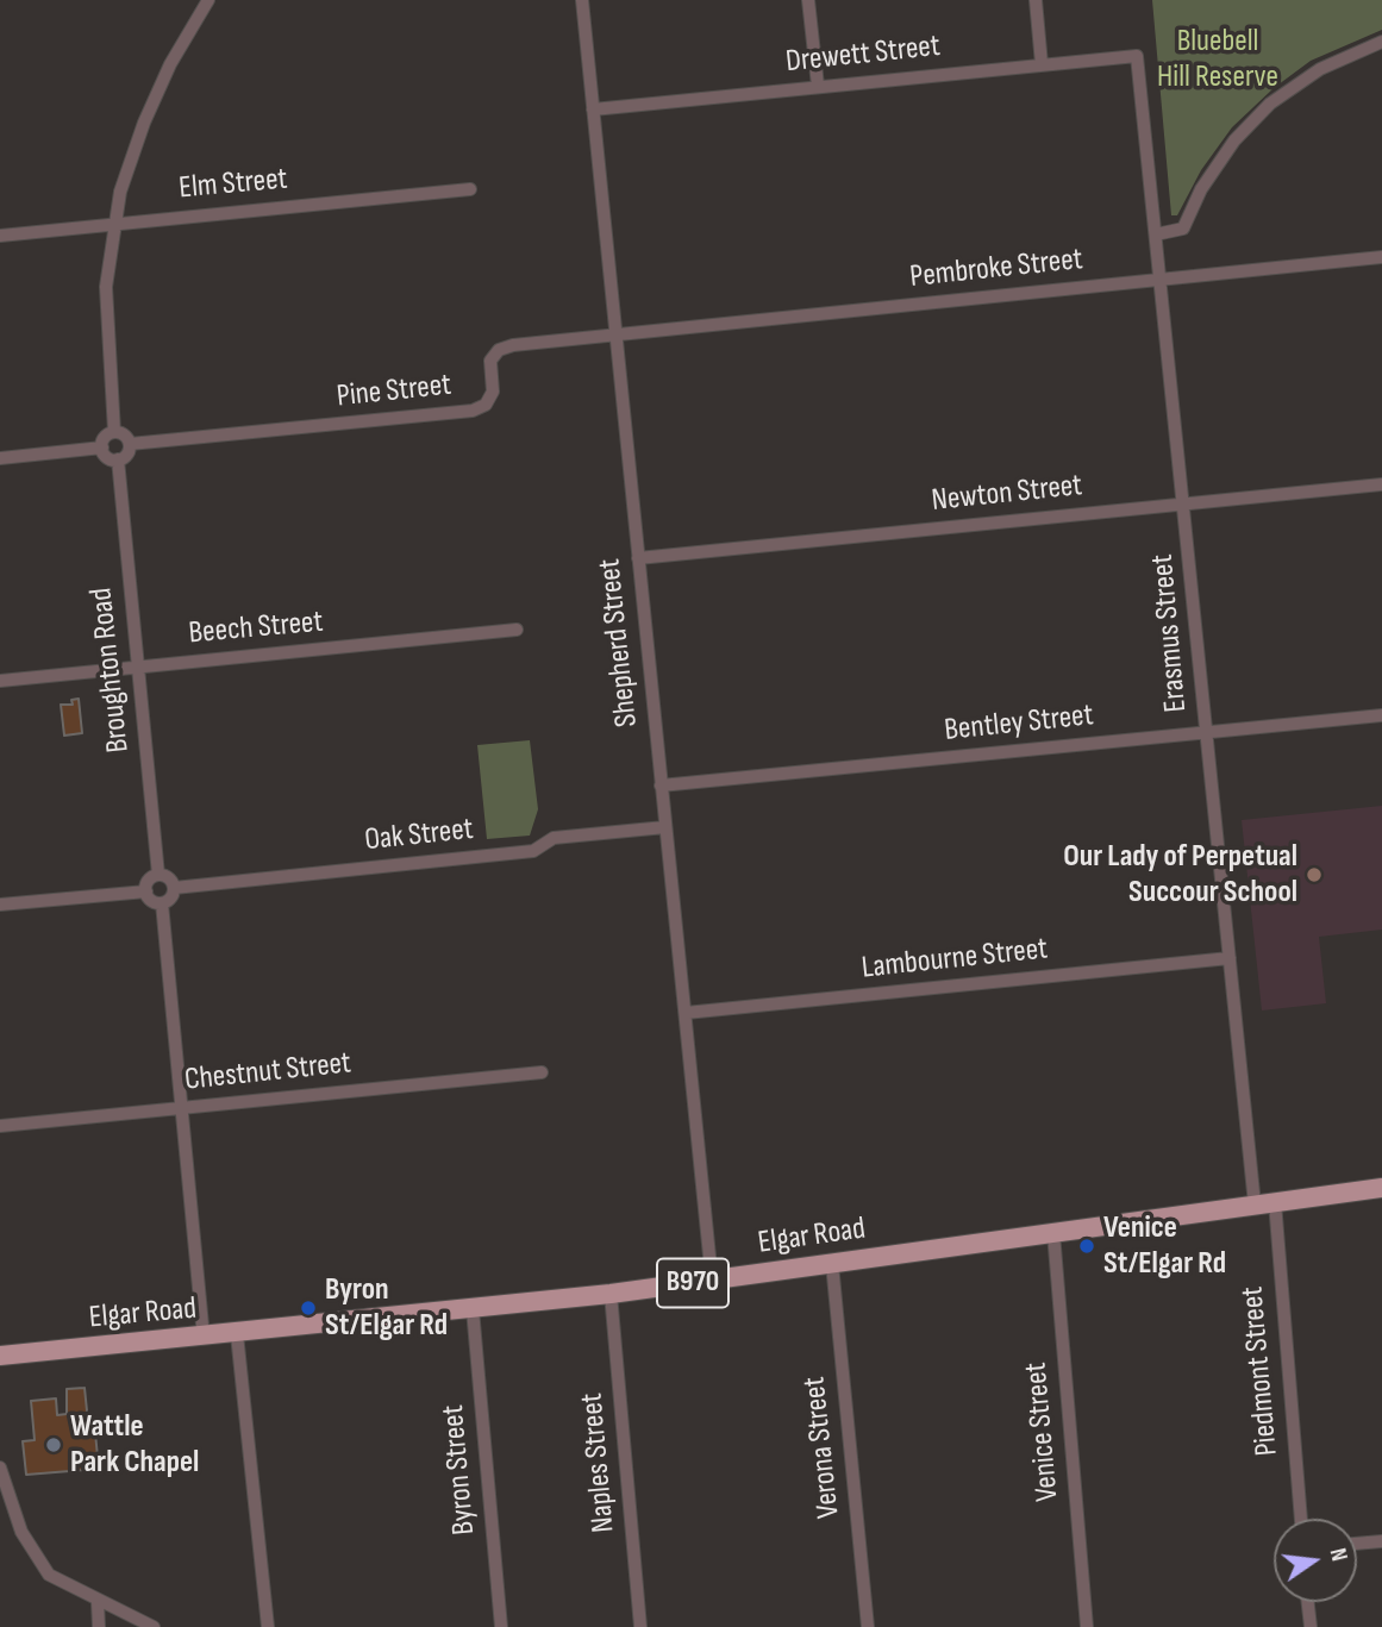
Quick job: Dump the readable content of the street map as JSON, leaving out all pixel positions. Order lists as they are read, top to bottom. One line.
{"streets":{"main road":["Elgar Road","B970"],"street":["Drewett Street","Elm Street","Pembroke Street","Pine Street","Newton Street","Beech Street","Erasmus Street","Shepherd Street","Broughton Road","Bentley Street","Oak Street","Lambourne Street","Chestnut Street","Piedmont Street","Venice Street","Verona Street","Naples Street","Byron Street"]},"crossings":[["Drewett Street","Erasmus Street"],["Drewett Street","Shepherd Street"],["Pembroke Street","Pine Street"],["Pembroke Street","Erasmus Street"],["Pembroke Street","Shepherd Street"],["Pine Street","Shepherd Street"],["Pine Street","Broughton Road"],["Newton Street","Erasmus Street"],["Newton Street","Shepherd Street"],["Beech Street","Broughton Road"],["Erasmus Street","Bentley Street"],["Erasmus Street","Lambourne Street"],["Erasmus Street","Elgar Road"],["Erasmus Street","Piedmont Street"],["Shepherd Street","Bentley Street"],["Shepherd Street","Oak Street"],["Shepherd Street","Lambourne Street"],["Shepherd Street","Elgar Road"],["Broughton Road","Oak Street"],["Elgar Road","Piedmont Street"],["Elgar Road","Venice Street"],["Elgar Road","Verona Street"],["Elgar Road","Naples Street"],["Elgar Road","Byron Street"]],"parks":["Bluebell Hill Reserve"],"places":["Our Lady of Perpetual Succour School","Venice St/Elgar Rd","Byron St/Elgar Rd","Wattle Park Chapel"],"north":"right"}
